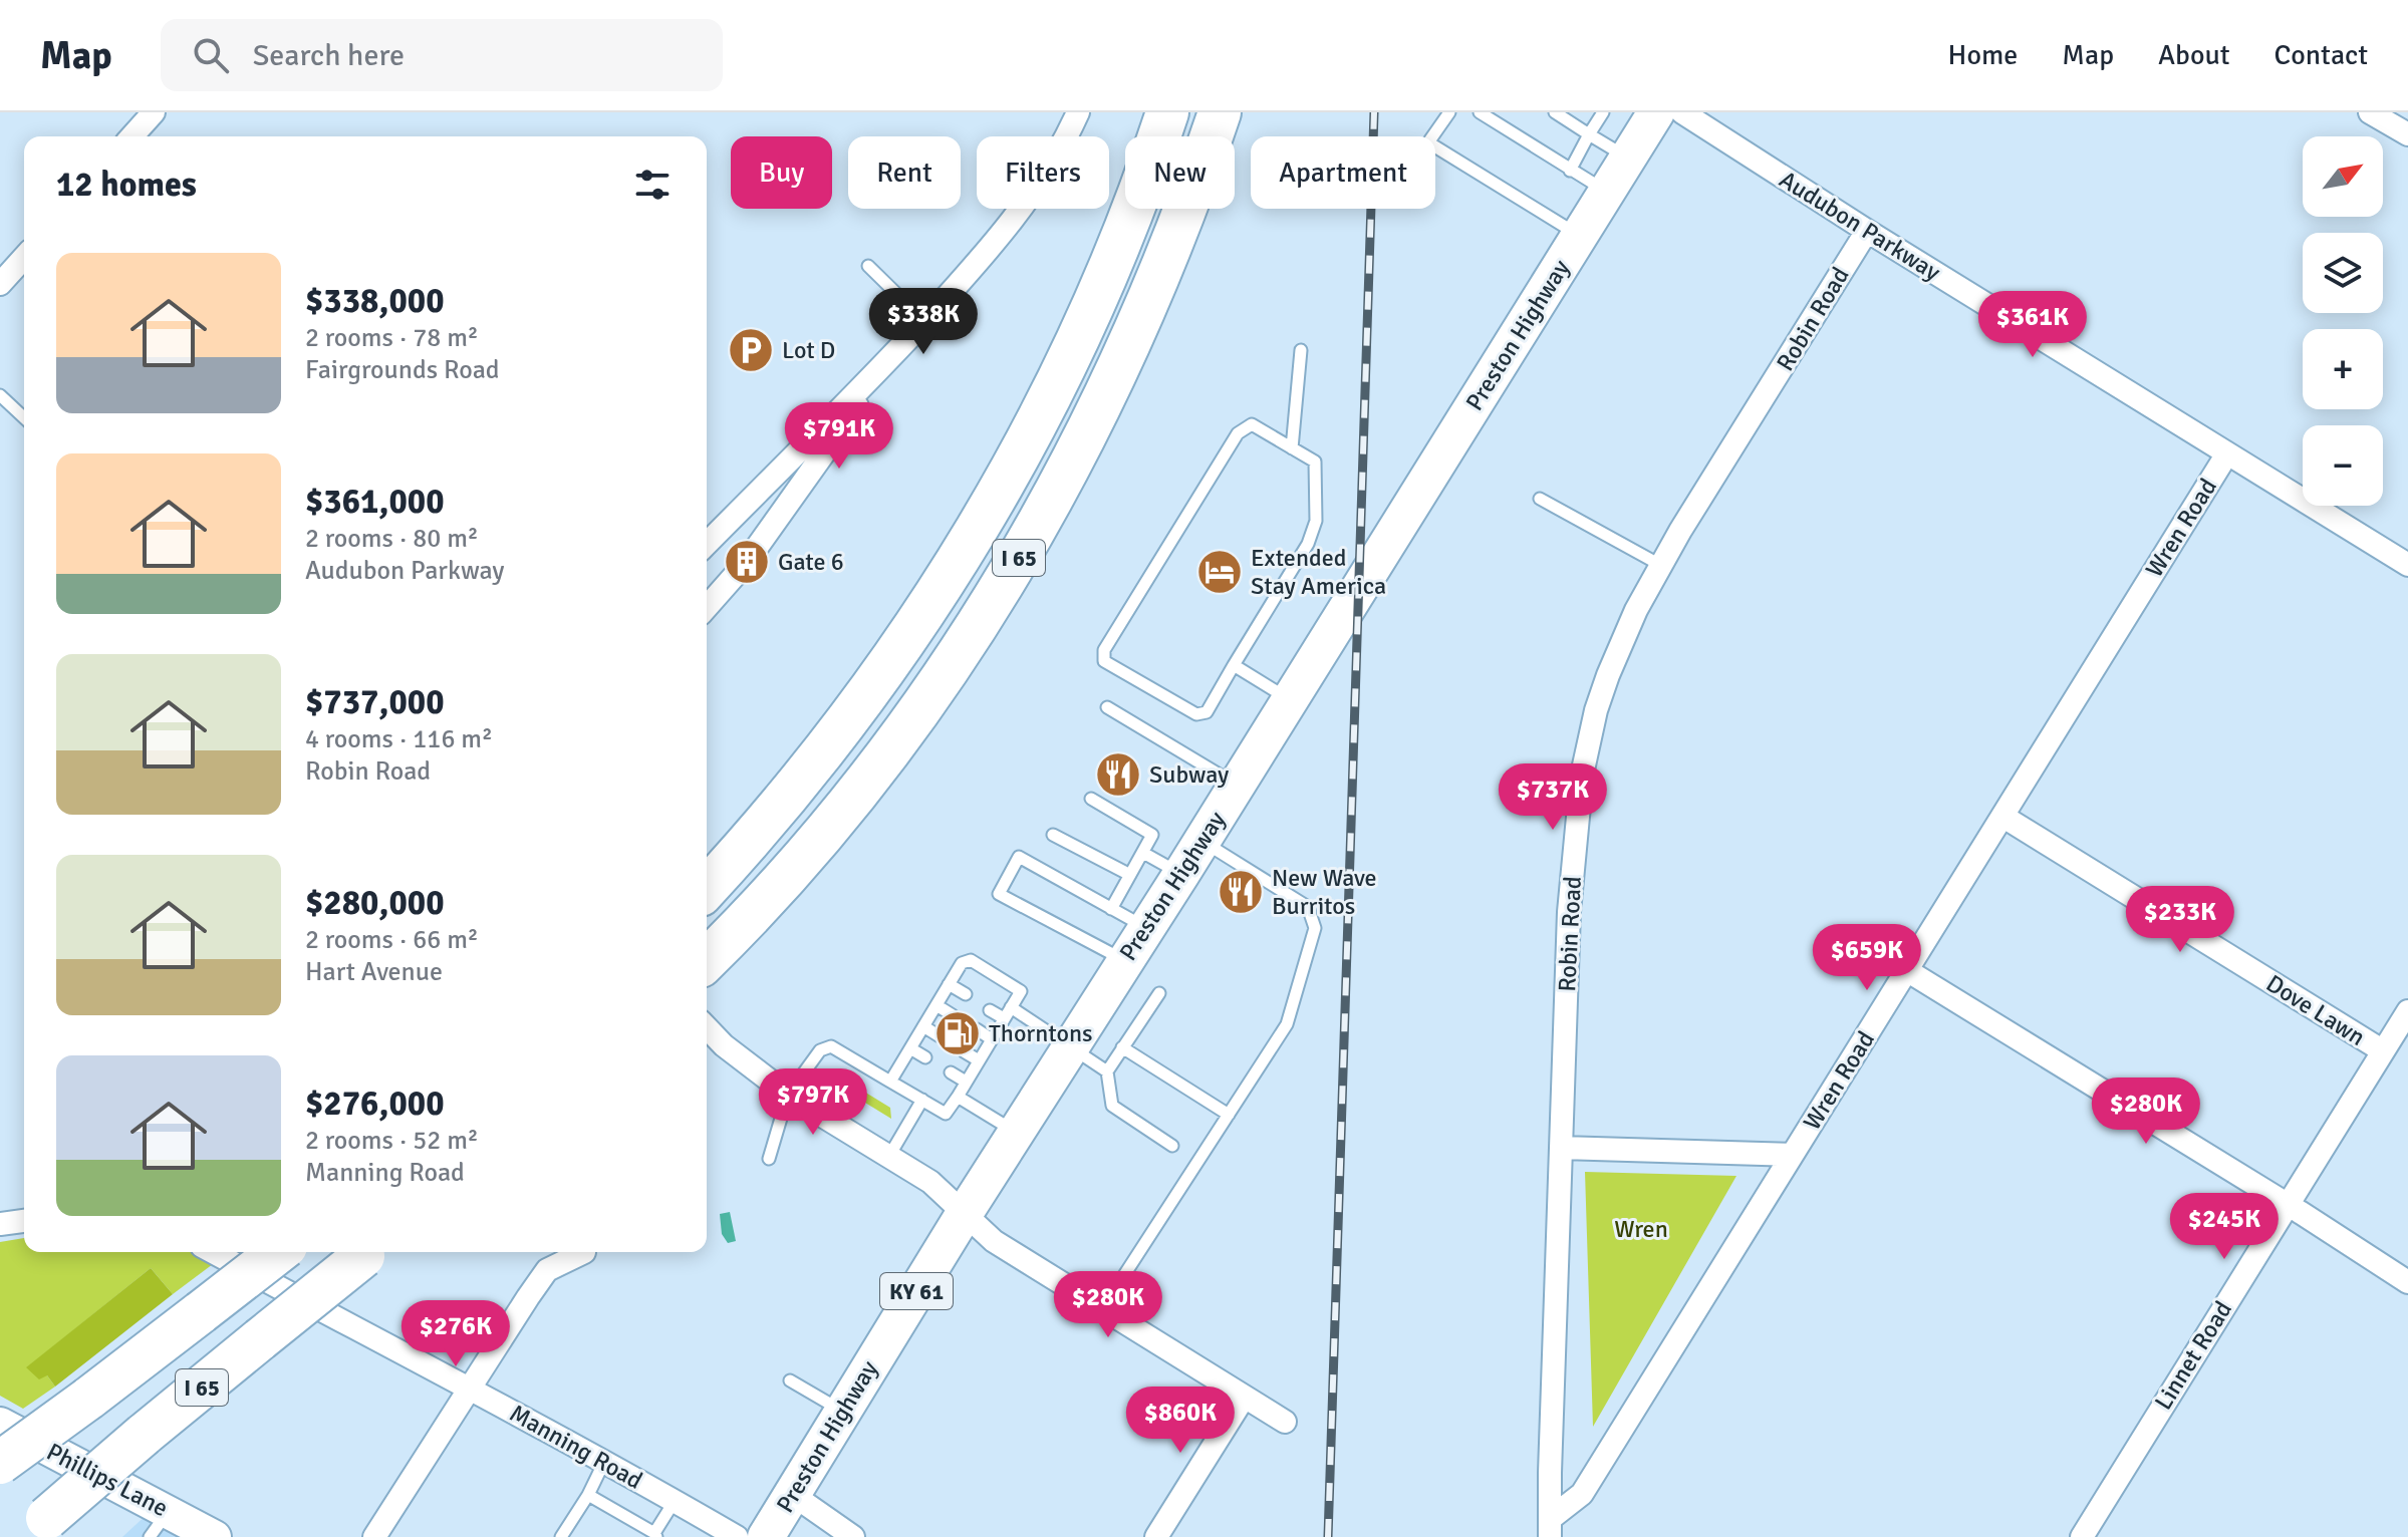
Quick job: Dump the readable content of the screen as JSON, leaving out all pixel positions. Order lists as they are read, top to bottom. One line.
{"streets":{"highway":["I 65"],"main road":["Preston Highway","KY 61","Phillips Lane"],"street":["Audubon Parkway","Robin Road","Wren Road","Dove Lawn","Linnet Road","Manning Road"]},"crossings":[["Audubon Parkway","Robin Road"],["Audubon Parkway","Wren Road"],["Robin Road","Wren Road"],["Wren Road","Dove Lawn"],["Dove Lawn","Linnet Road"]],"parks":["Wren"],"places":{"parking":["Lot D"],"building":["Gate 6"],"hotel":["Extended Stay America"],"restaurant":["Subway","New Wave Burritos"],"fuel station":["Thorntons"]},"north":"top right","page":{"header":"Map","search":"Search here","nav":["Home","Map","About","Contact"],"map_buttons":["+","−"],"chip":["Buy","Rent","Filters","New","Apartment"],"heading":"12 homes","list":[{"name":"$338,000","note":"2 rooms · 78 m² · Fairgrounds Road"},{"name":"$361,000","note":"2 rooms · 80 m² · Audubon Parkway"},{"name":"$737,000","note":"4 rooms · 116 m² · Robin Road"},{"name":"$280,000","note":"2 rooms · 66 m² · Hart Avenue"},{"name":"$276,000","note":"2 rooms · 52 m² · Manning Road"}],"price":["$338K","$361K","$791K","$737K","$233K","$659K","$797K","$280K","$245K","$280K","$276K","$860K"]}}
